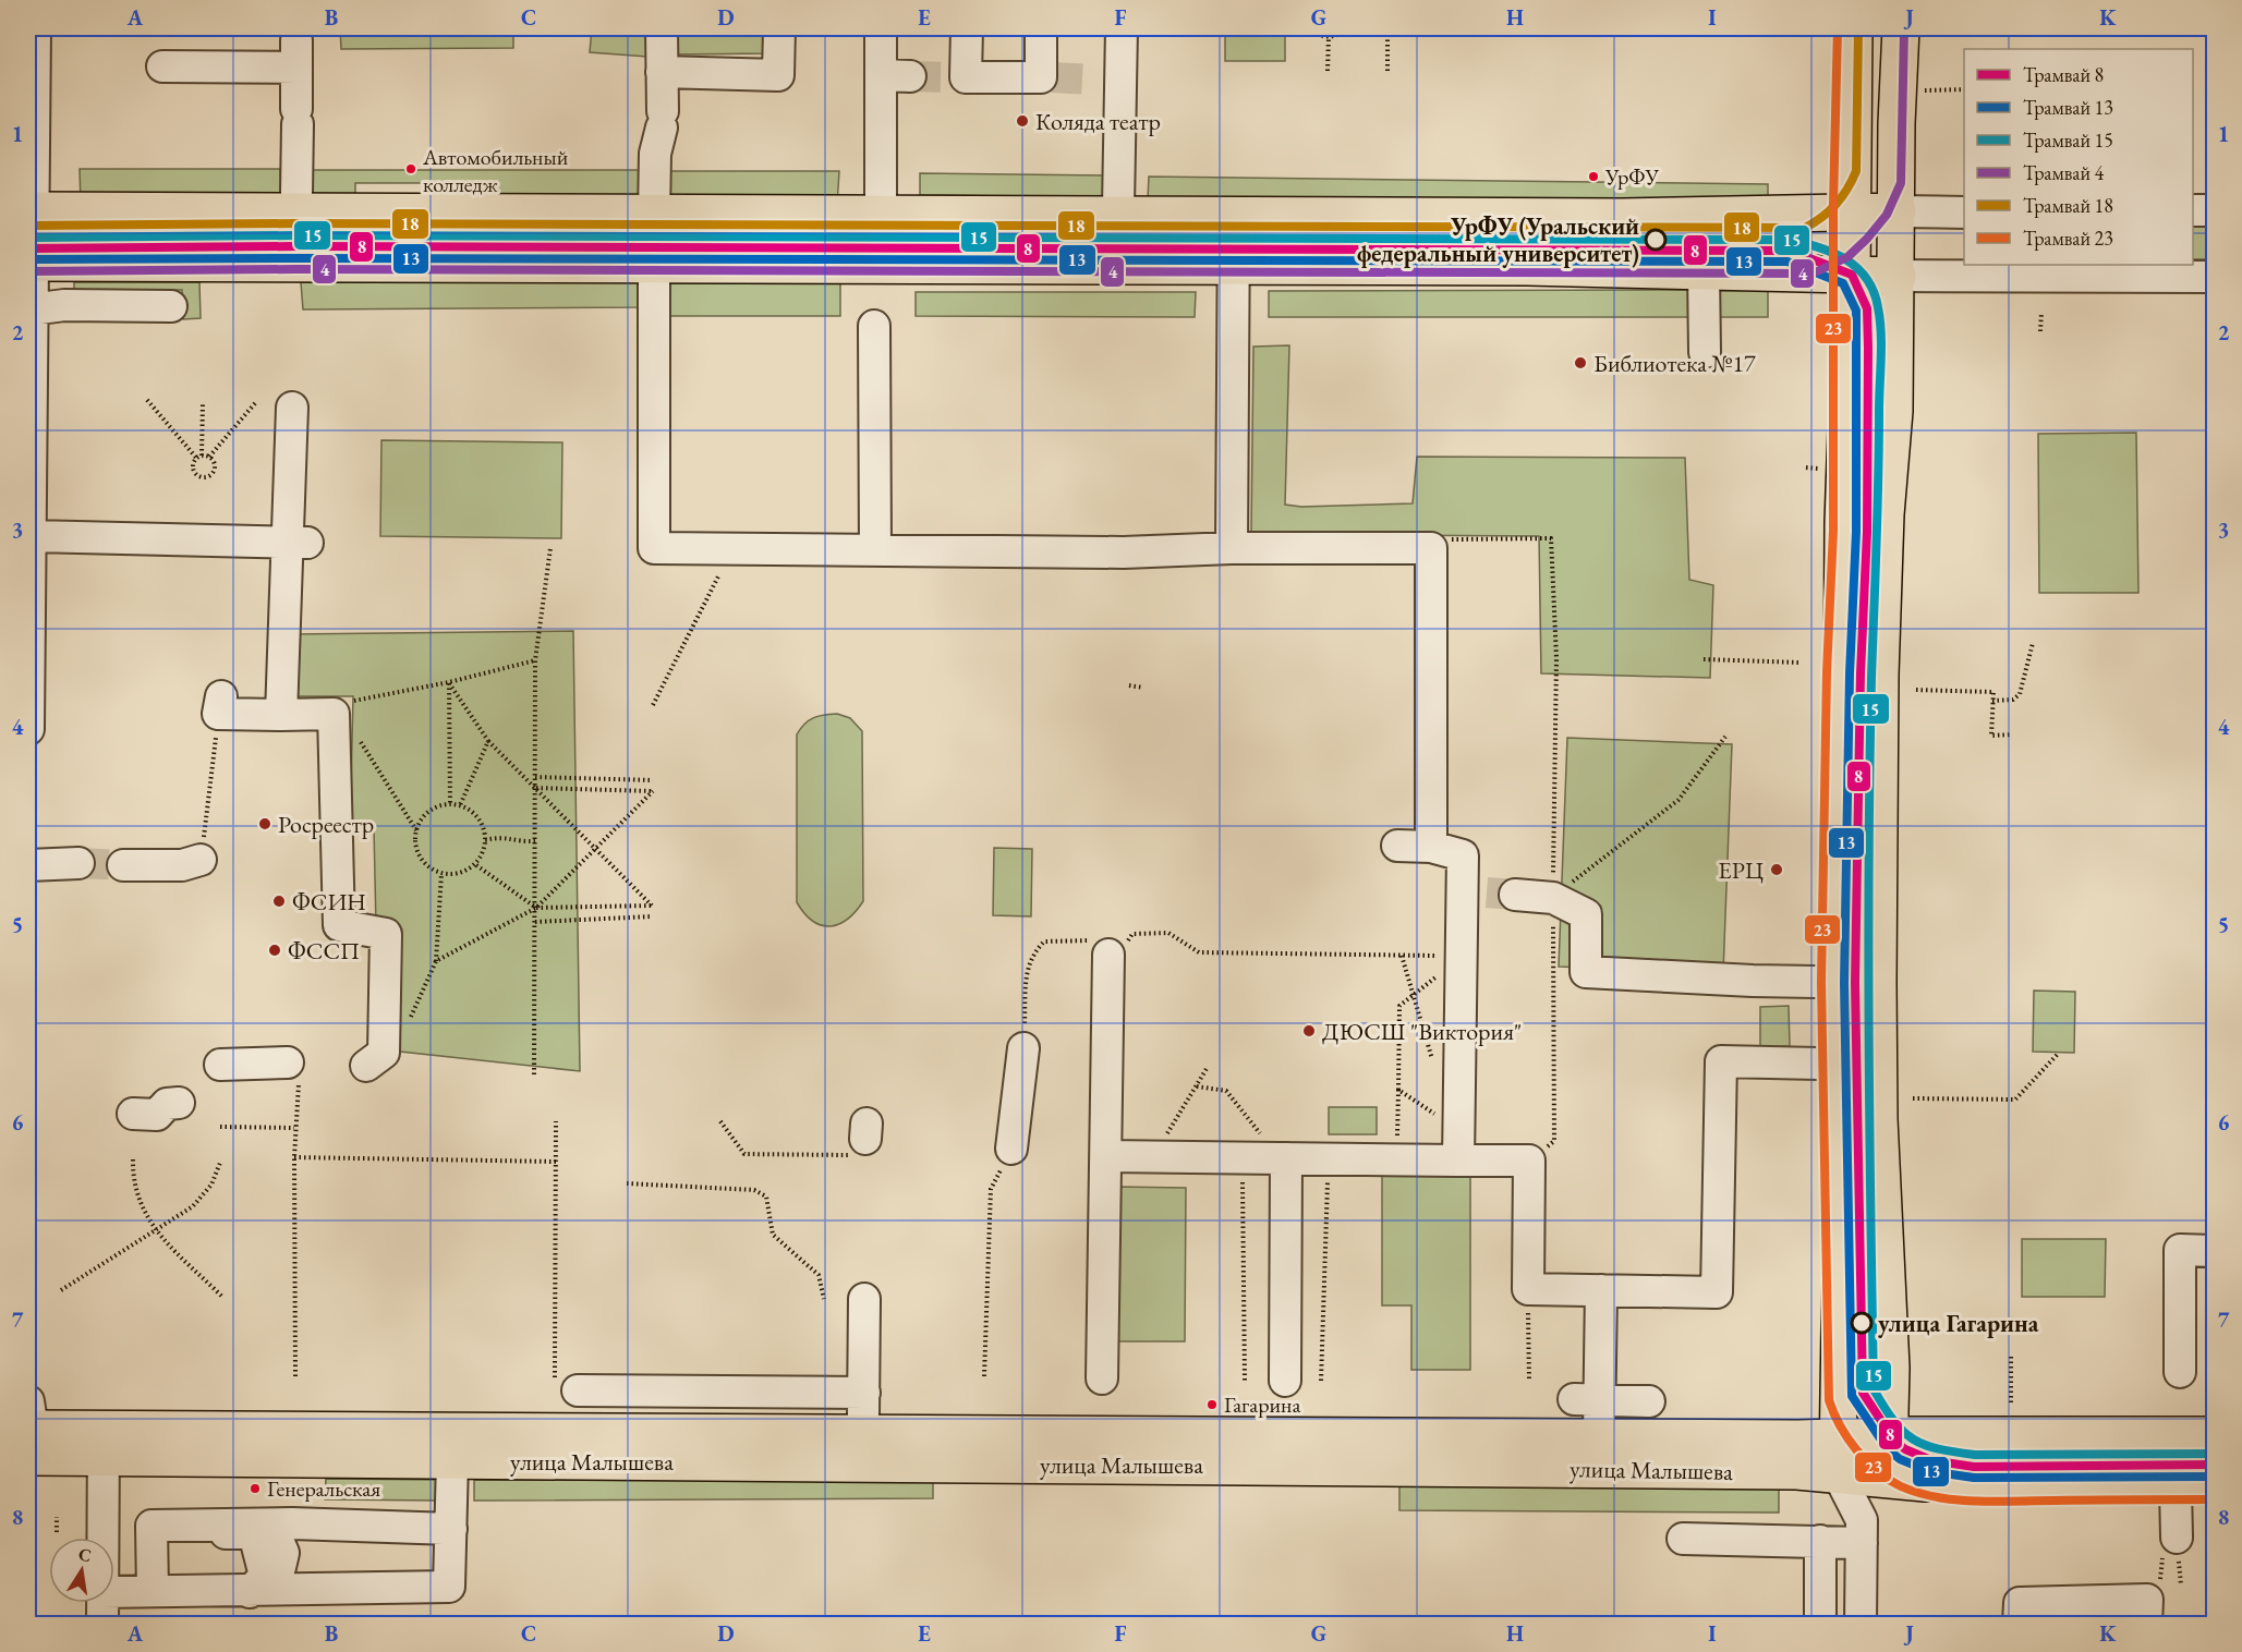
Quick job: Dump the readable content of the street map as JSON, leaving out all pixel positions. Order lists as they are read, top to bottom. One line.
{"streets":{"main road":["улица Малышева"]},"places":["Коляда театр","Автомобильный колледж","УрФУ","УрФУ (Уральский федеральный университет)","Библиотека №17","Росреестр","ЕРЦ","ФСИН","ФССП","ДЮСШ \"Виктория\"","улица Гагарина","Гагарина","Генеральская"],"lines":["tram line 4","tram line 18","tram line 23","tram line 15","tram line 8","tram line 13"],"legend":["Трамвай 8","Трамвай 13","Трамвай 15","Трамвай 4","Трамвай 18","Трамвай 23"],"north":"top","grid":{"columns":["A","B","C","D","E","F","G","H","I","J","K"],"rows":["1","2","3","4","5","6","7","8"]}}
